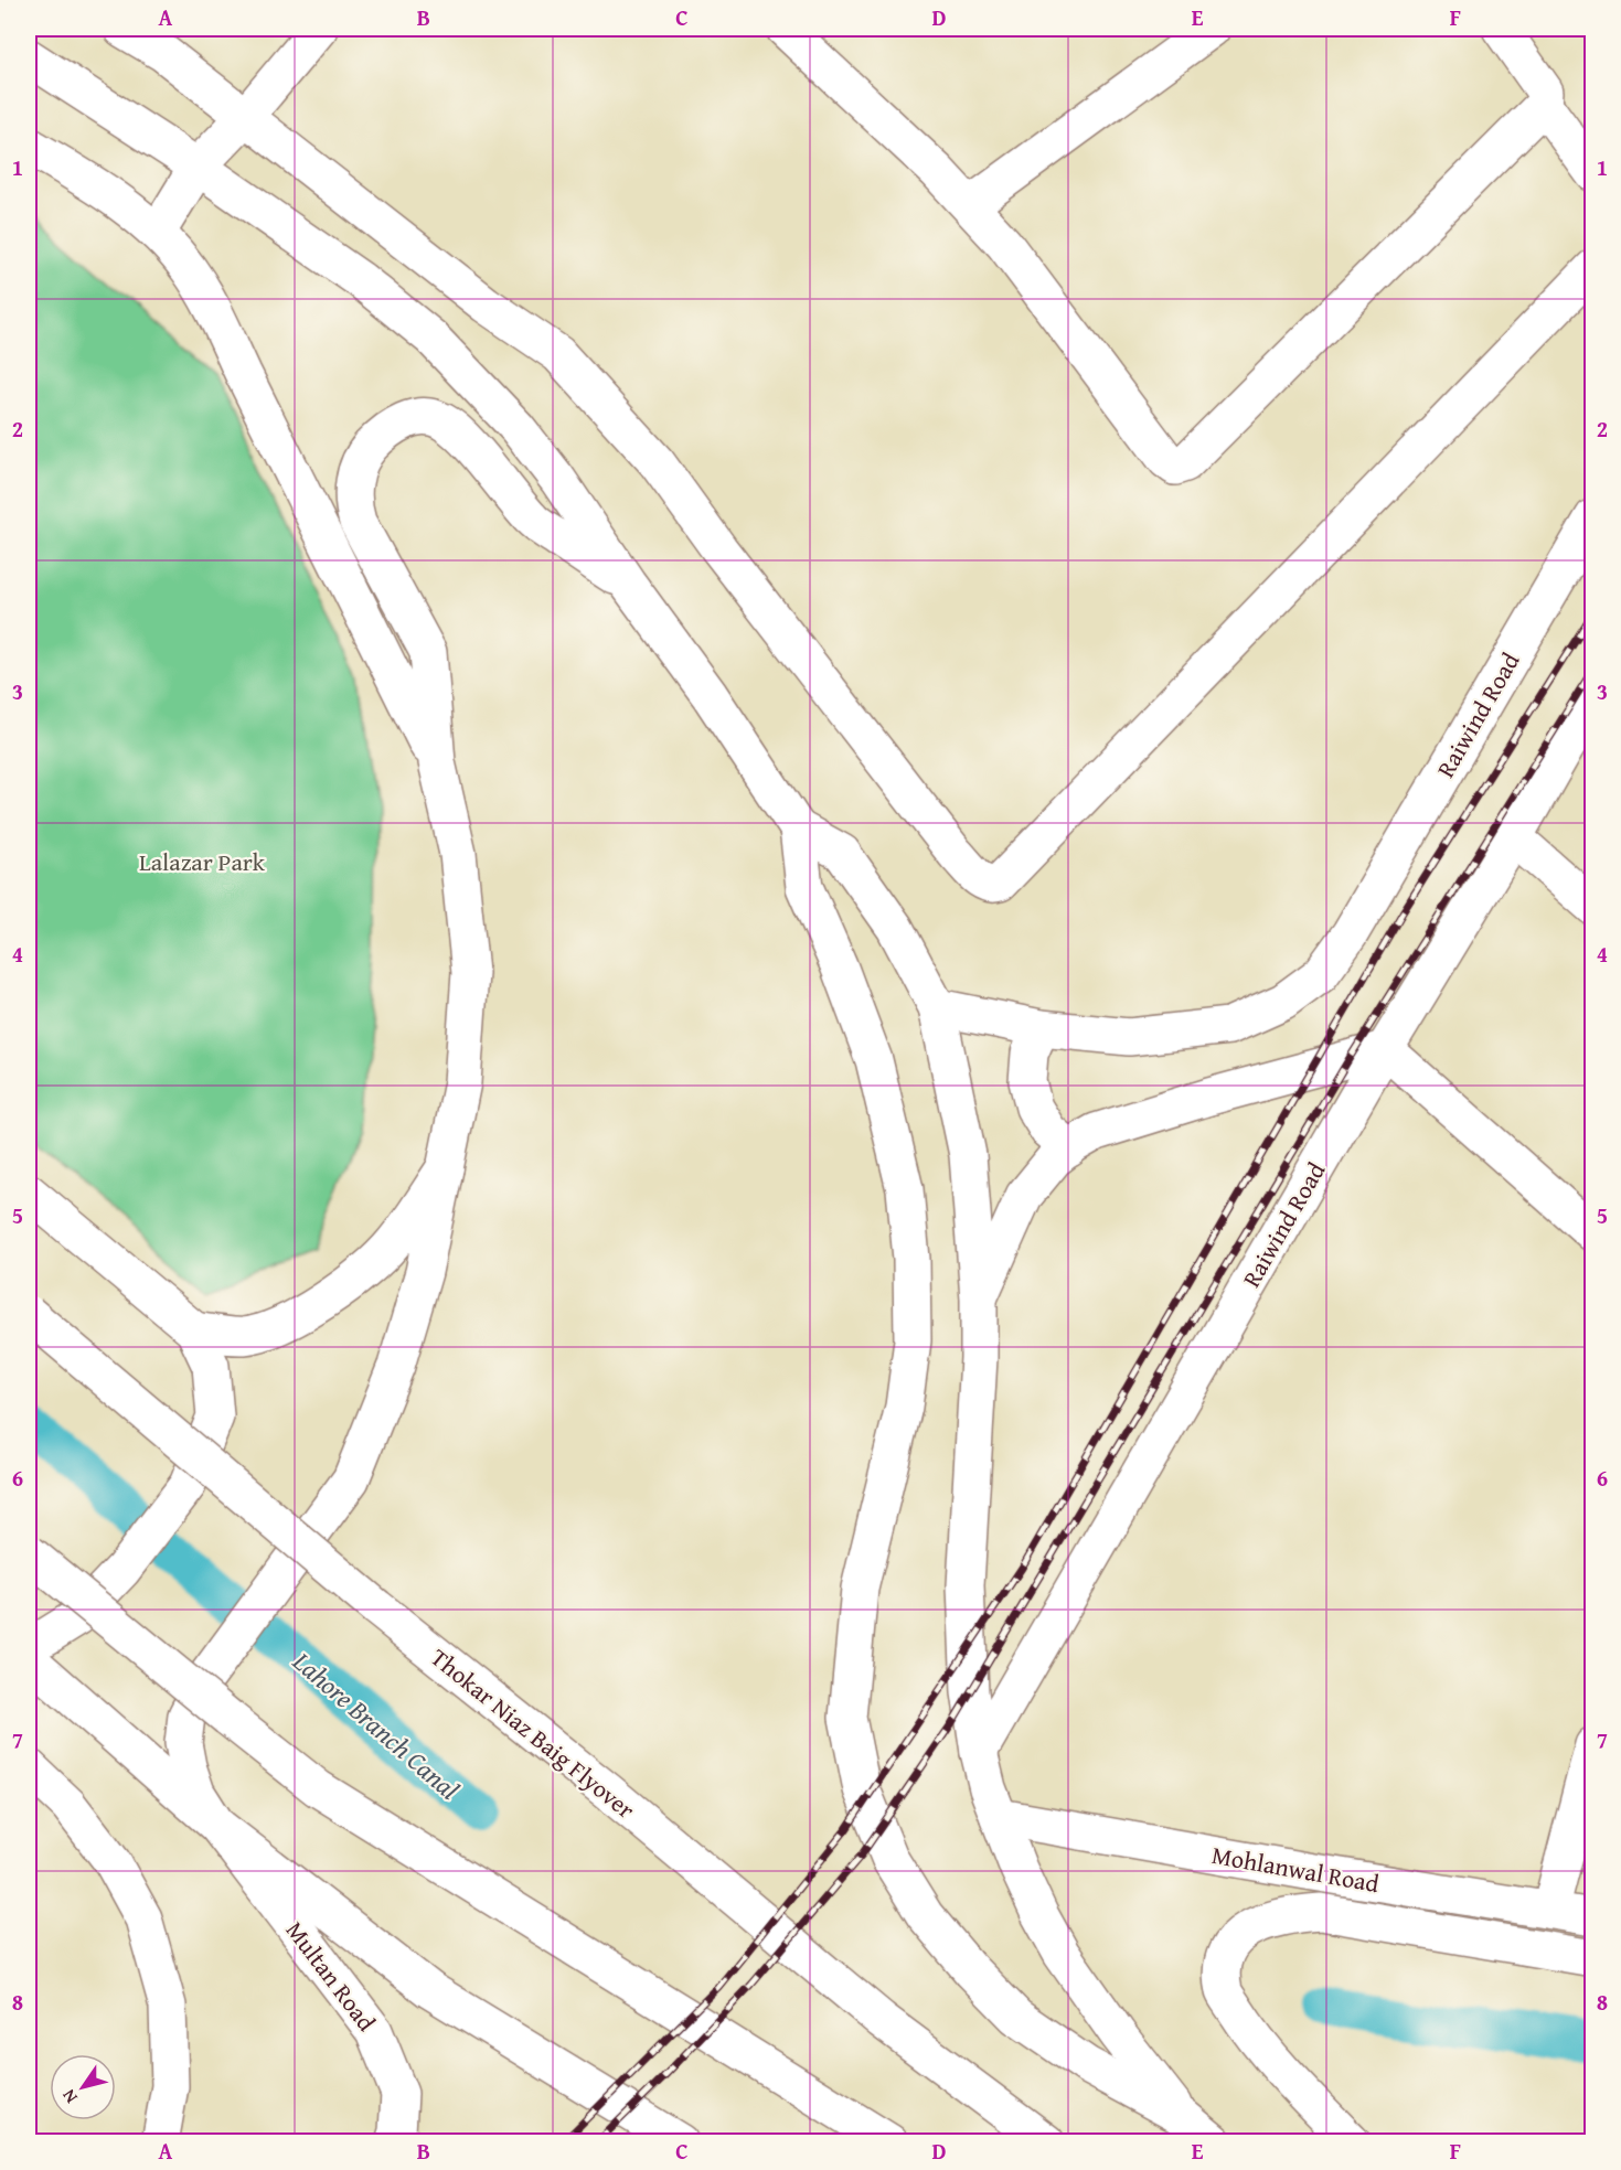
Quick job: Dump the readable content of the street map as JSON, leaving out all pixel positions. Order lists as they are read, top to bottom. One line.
{"streets":{"main road":["Raiwind Road","Thokar Niaz Baig Flyover","Mohlanwal Road","Multan Road"]},"water":["Lahore Branch Canal"],"parks":["Lalazar Park"],"north":"bottom left","grid":{"columns":["A","B","C","D","E","F"],"rows":["1","2","3","4","5","6","7","8"]}}
